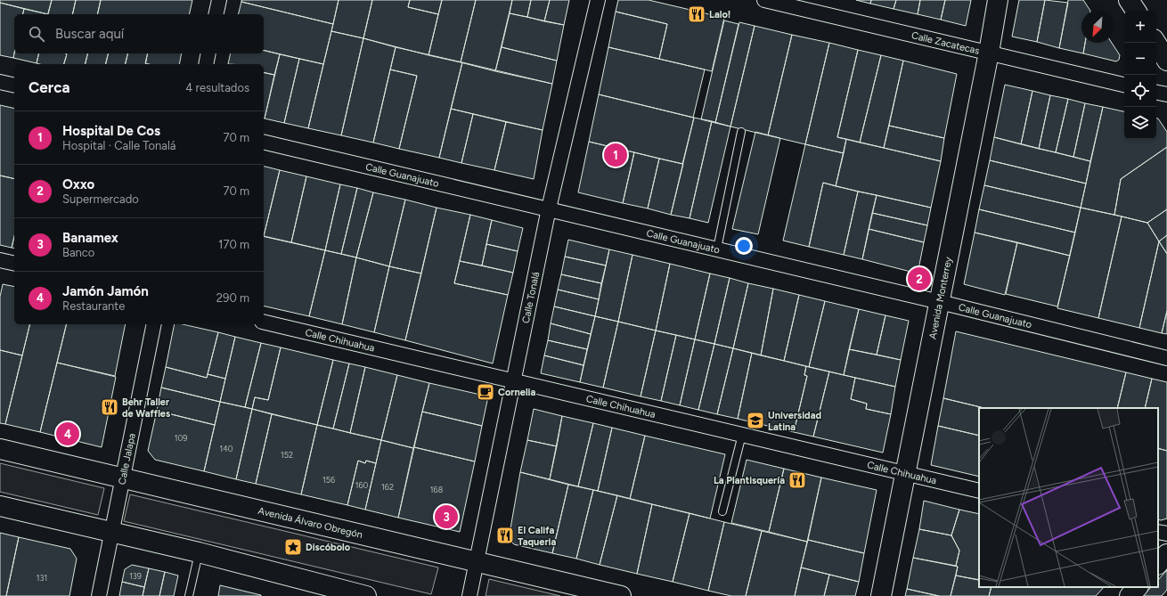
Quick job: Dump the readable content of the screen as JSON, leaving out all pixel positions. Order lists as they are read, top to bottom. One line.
{"streets":{"main road":["Avenida Monterrey","Avenida Álvaro Obregón"],"street":["Calle Zacatecas","Calle Guanajuato","Calle Tonalá","Calle Chihuahua","Calle Jalapa"]},"crossings":[["Calle Zacatecas","Avenida Monterrey"],["Calle Guanajuato","Calle Tonalá"],["Calle Guanajuato","Avenida Monterrey"],["Calle Tonalá","Calle Chihuahua"],["Calle Tonalá","Avenida Álvaro Obregón"],["Avenida Monterrey","Calle Chihuahua"],["Calle Jalapa","Avenida Álvaro Obregón"]],"places":{"restaurant":["Lalo!","Behr Taller de Waffles","La Plantisquería","El Califa Taqueria"],"cafe":["Cornelia"],"school or university":["Universidad Latina"],"place":["Discóbolo"]},"house_numbers":["109","140","152","156","160","162","168","139","131"],"north":"bottom left","page":{"map_buttons":["+","−"],"search":"Buscar aquí","heading":["Cerca","4 resultados"],"list":[{"mark":"1","name":"Hospital De Cos","note":"Hospital · Calle Tonalá","value":"70 m"},{"mark":"2","name":"Oxxo","note":"Supermercado","value":"70 m"},{"mark":"3","name":"Banamex","note":"Banco","value":"170 m"},{"mark":"4","name":"Jamón Jamón","note":"Restaurante","value":"290 m"}],"pins":["1","2","4","3"]}}
